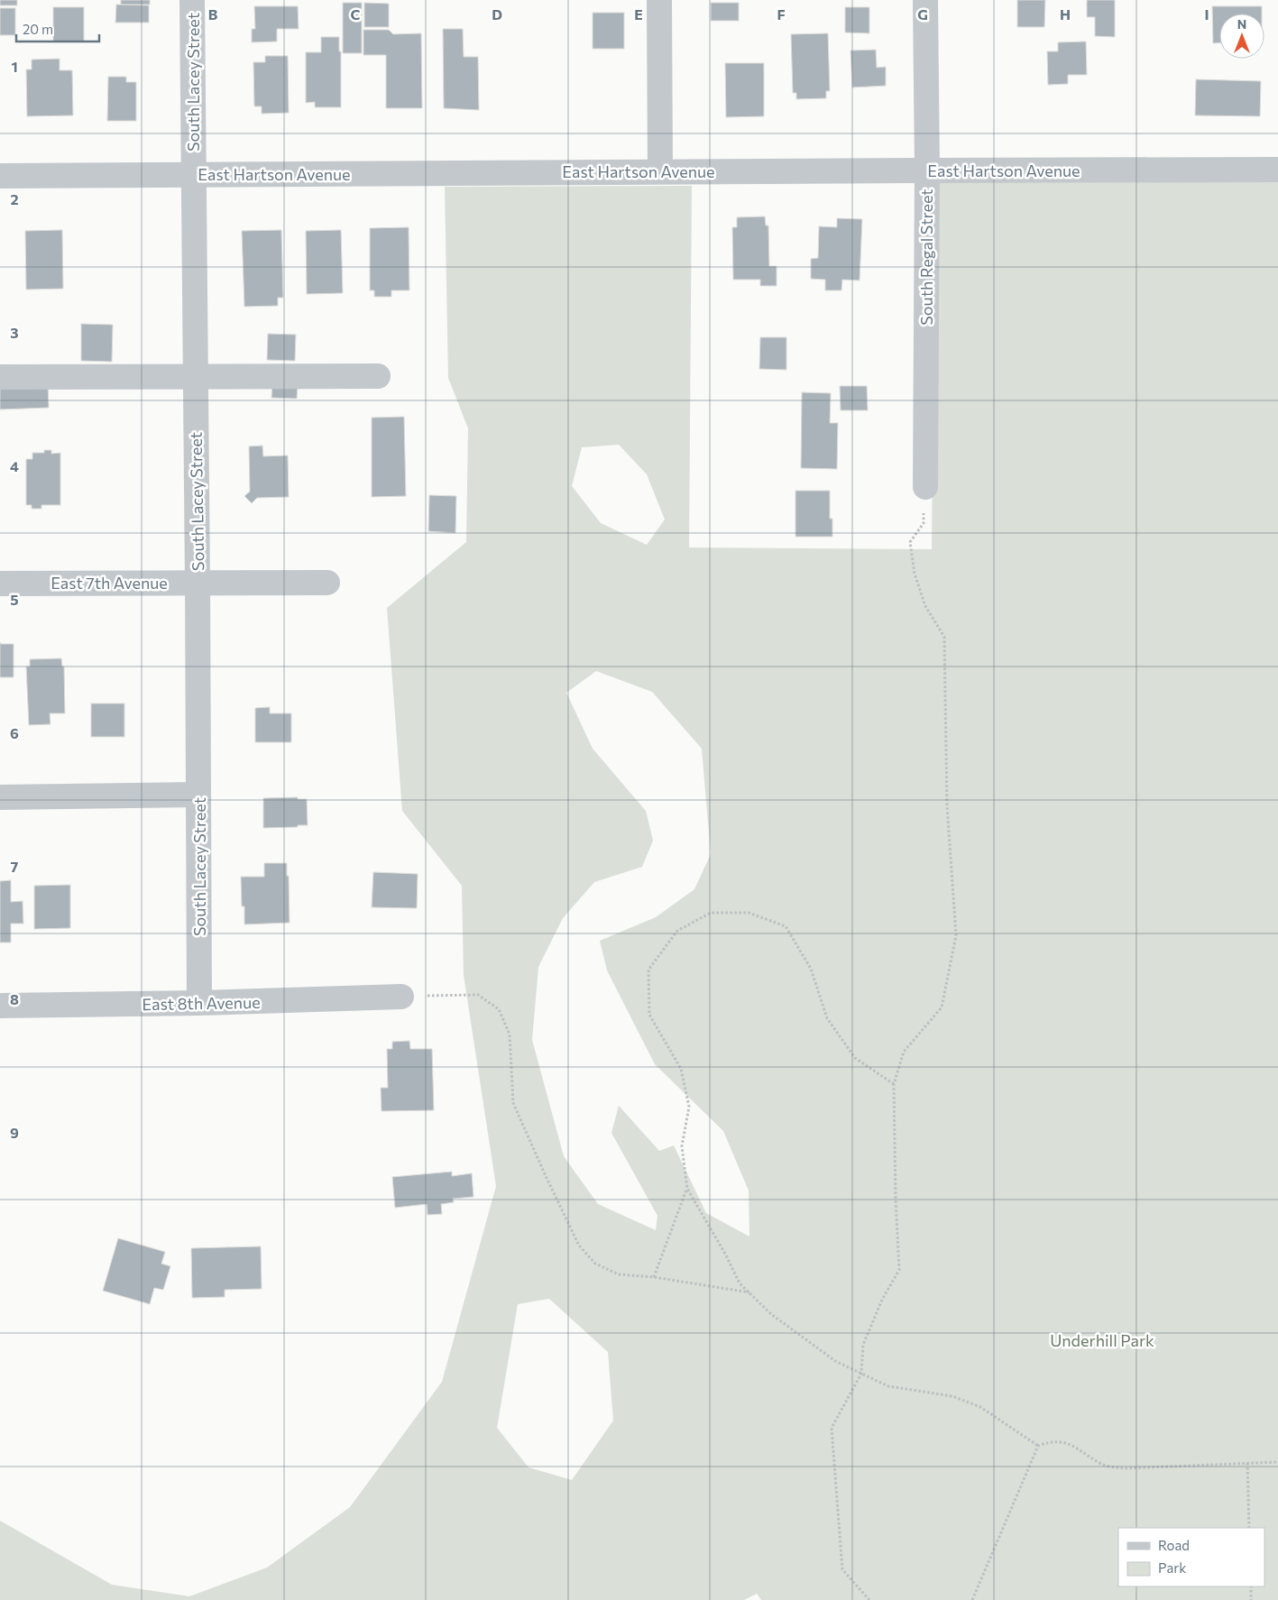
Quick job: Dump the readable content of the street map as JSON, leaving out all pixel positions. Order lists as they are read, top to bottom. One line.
{"streets":{"street":["South Lacey Street","East Hartson Avenue","South Regal Street","East 7th Avenue","East 8th Avenue"]},"crossings":[["South Lacey Street","East Hartson Avenue"],["South Lacey Street","East 7th Avenue"],["South Lacey Street","East 8th Avenue"],["East Hartson Avenue","South Regal Street"]],"parks":["Underhill Park"],"legend":["Road","Park"],"scale_bar":"20 m","north":"top","grid":{"columns":["B","C","D","E","F","G","H","I"],"rows":["1","2","3","4","5","6","7","8","9"]}}
